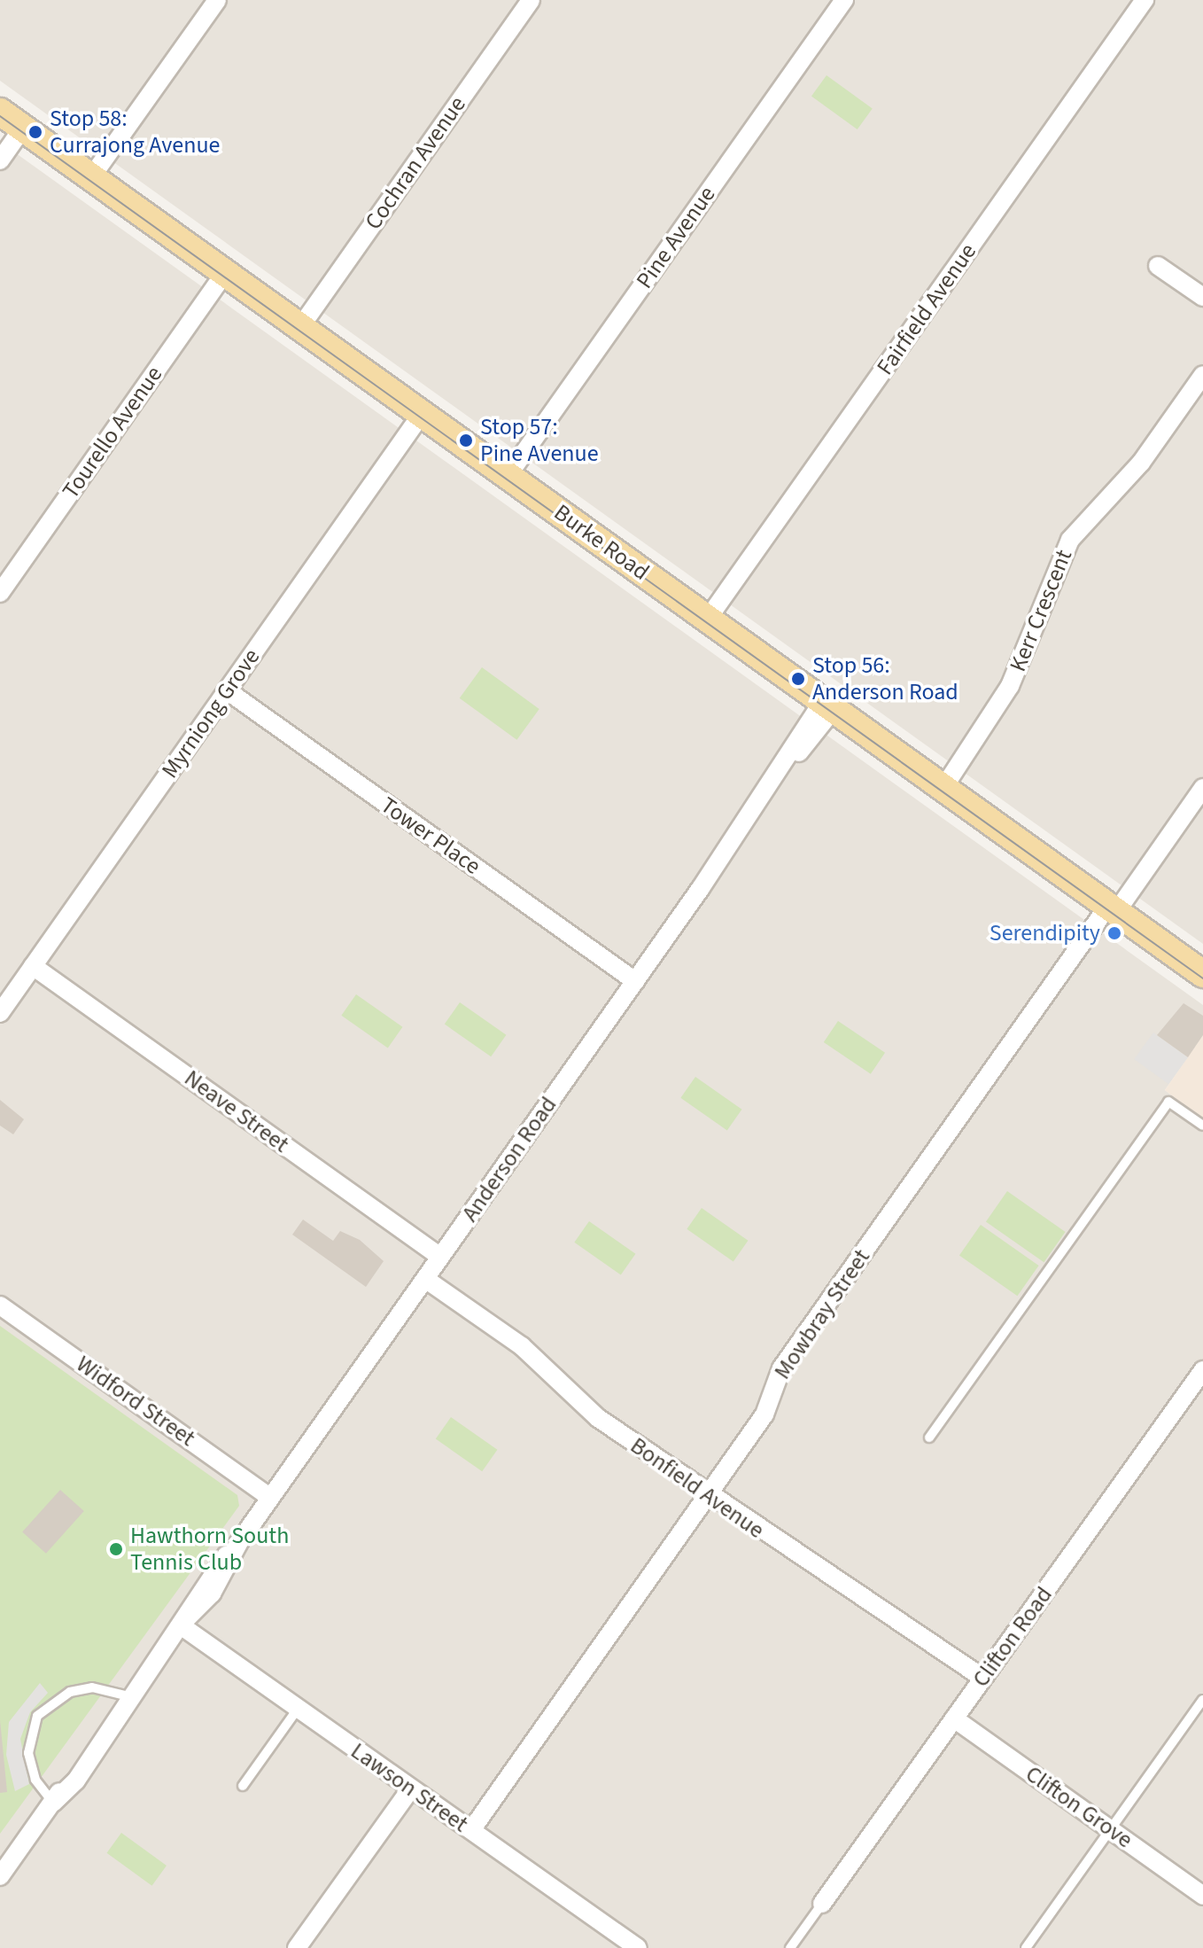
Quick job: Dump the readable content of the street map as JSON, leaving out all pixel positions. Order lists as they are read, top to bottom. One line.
{"streets":{"main road":["Burke Road"],"street":["Cochran Avenue","Pine Avenue","Fairfield Avenue","Tourello Avenue","Kerr Crescent","Myrniong Grove","Tower Place","Neave Street","Anderson Road","Mowbray Street","Widford Street","Bonfield Avenue","Clifton Road","Lawson Street","Clifton Grove"]},"crossings":[["Cochran Avenue","Burke Road"],["Pine Avenue","Burke Road"],["Fairfield Avenue","Burke Road"],["Tourello Avenue","Burke Road"],["Burke Road","Kerr Crescent"],["Burke Road","Myrniong Grove"],["Burke Road","Anderson Road"],["Burke Road","Mowbray Street"],["Myrniong Grove","Tower Place"],["Myrniong Grove","Neave Street"],["Tower Place","Anderson Road"],["Neave Street","Anderson Road"],["Anderson Road","Widford Street"],["Anderson Road","Bonfield Avenue"],["Anderson Road","Lawson Street"],["Mowbray Street","Bonfield Avenue"],["Mowbray Street","Lawson Street"],["Bonfield Avenue","Clifton Road"],["Clifton Road","Clifton Grove"]],"places":["Stop 58: Currajong Avenue","Stop 57: Pine Avenue","Stop 56: Anderson Road","Serendipity","Hawthorn South Tennis Club"]}
